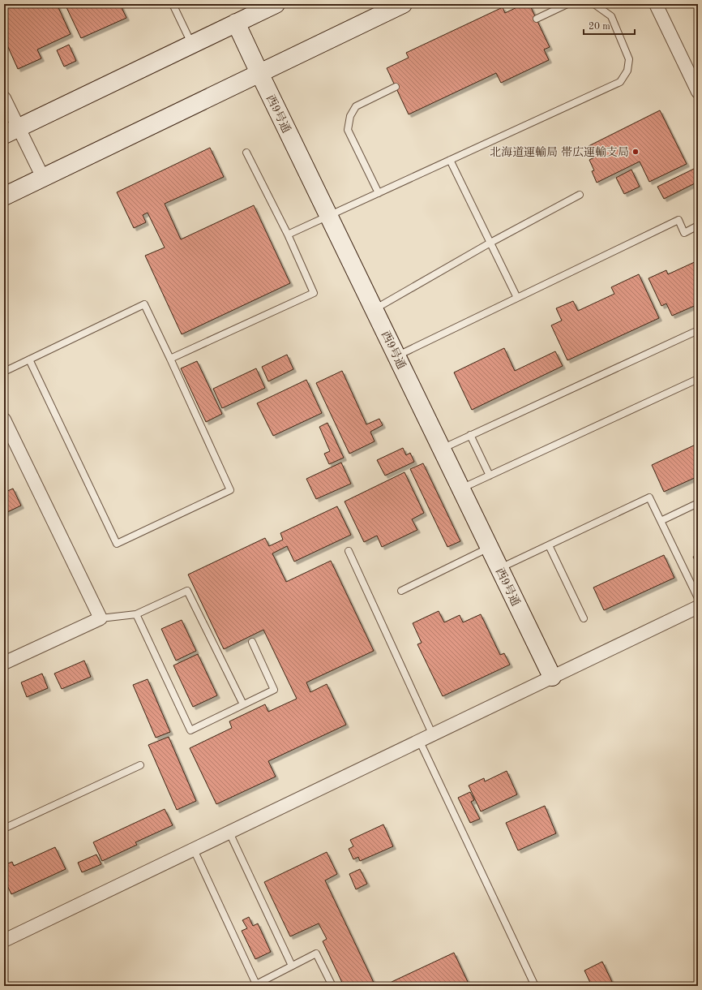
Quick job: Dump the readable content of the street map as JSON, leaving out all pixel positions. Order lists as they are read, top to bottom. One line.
{"streets":{"street":["西9号通"]},"places":["北海道運輸局 帯広運輸支局"],"scale_bar":"20 m"}
